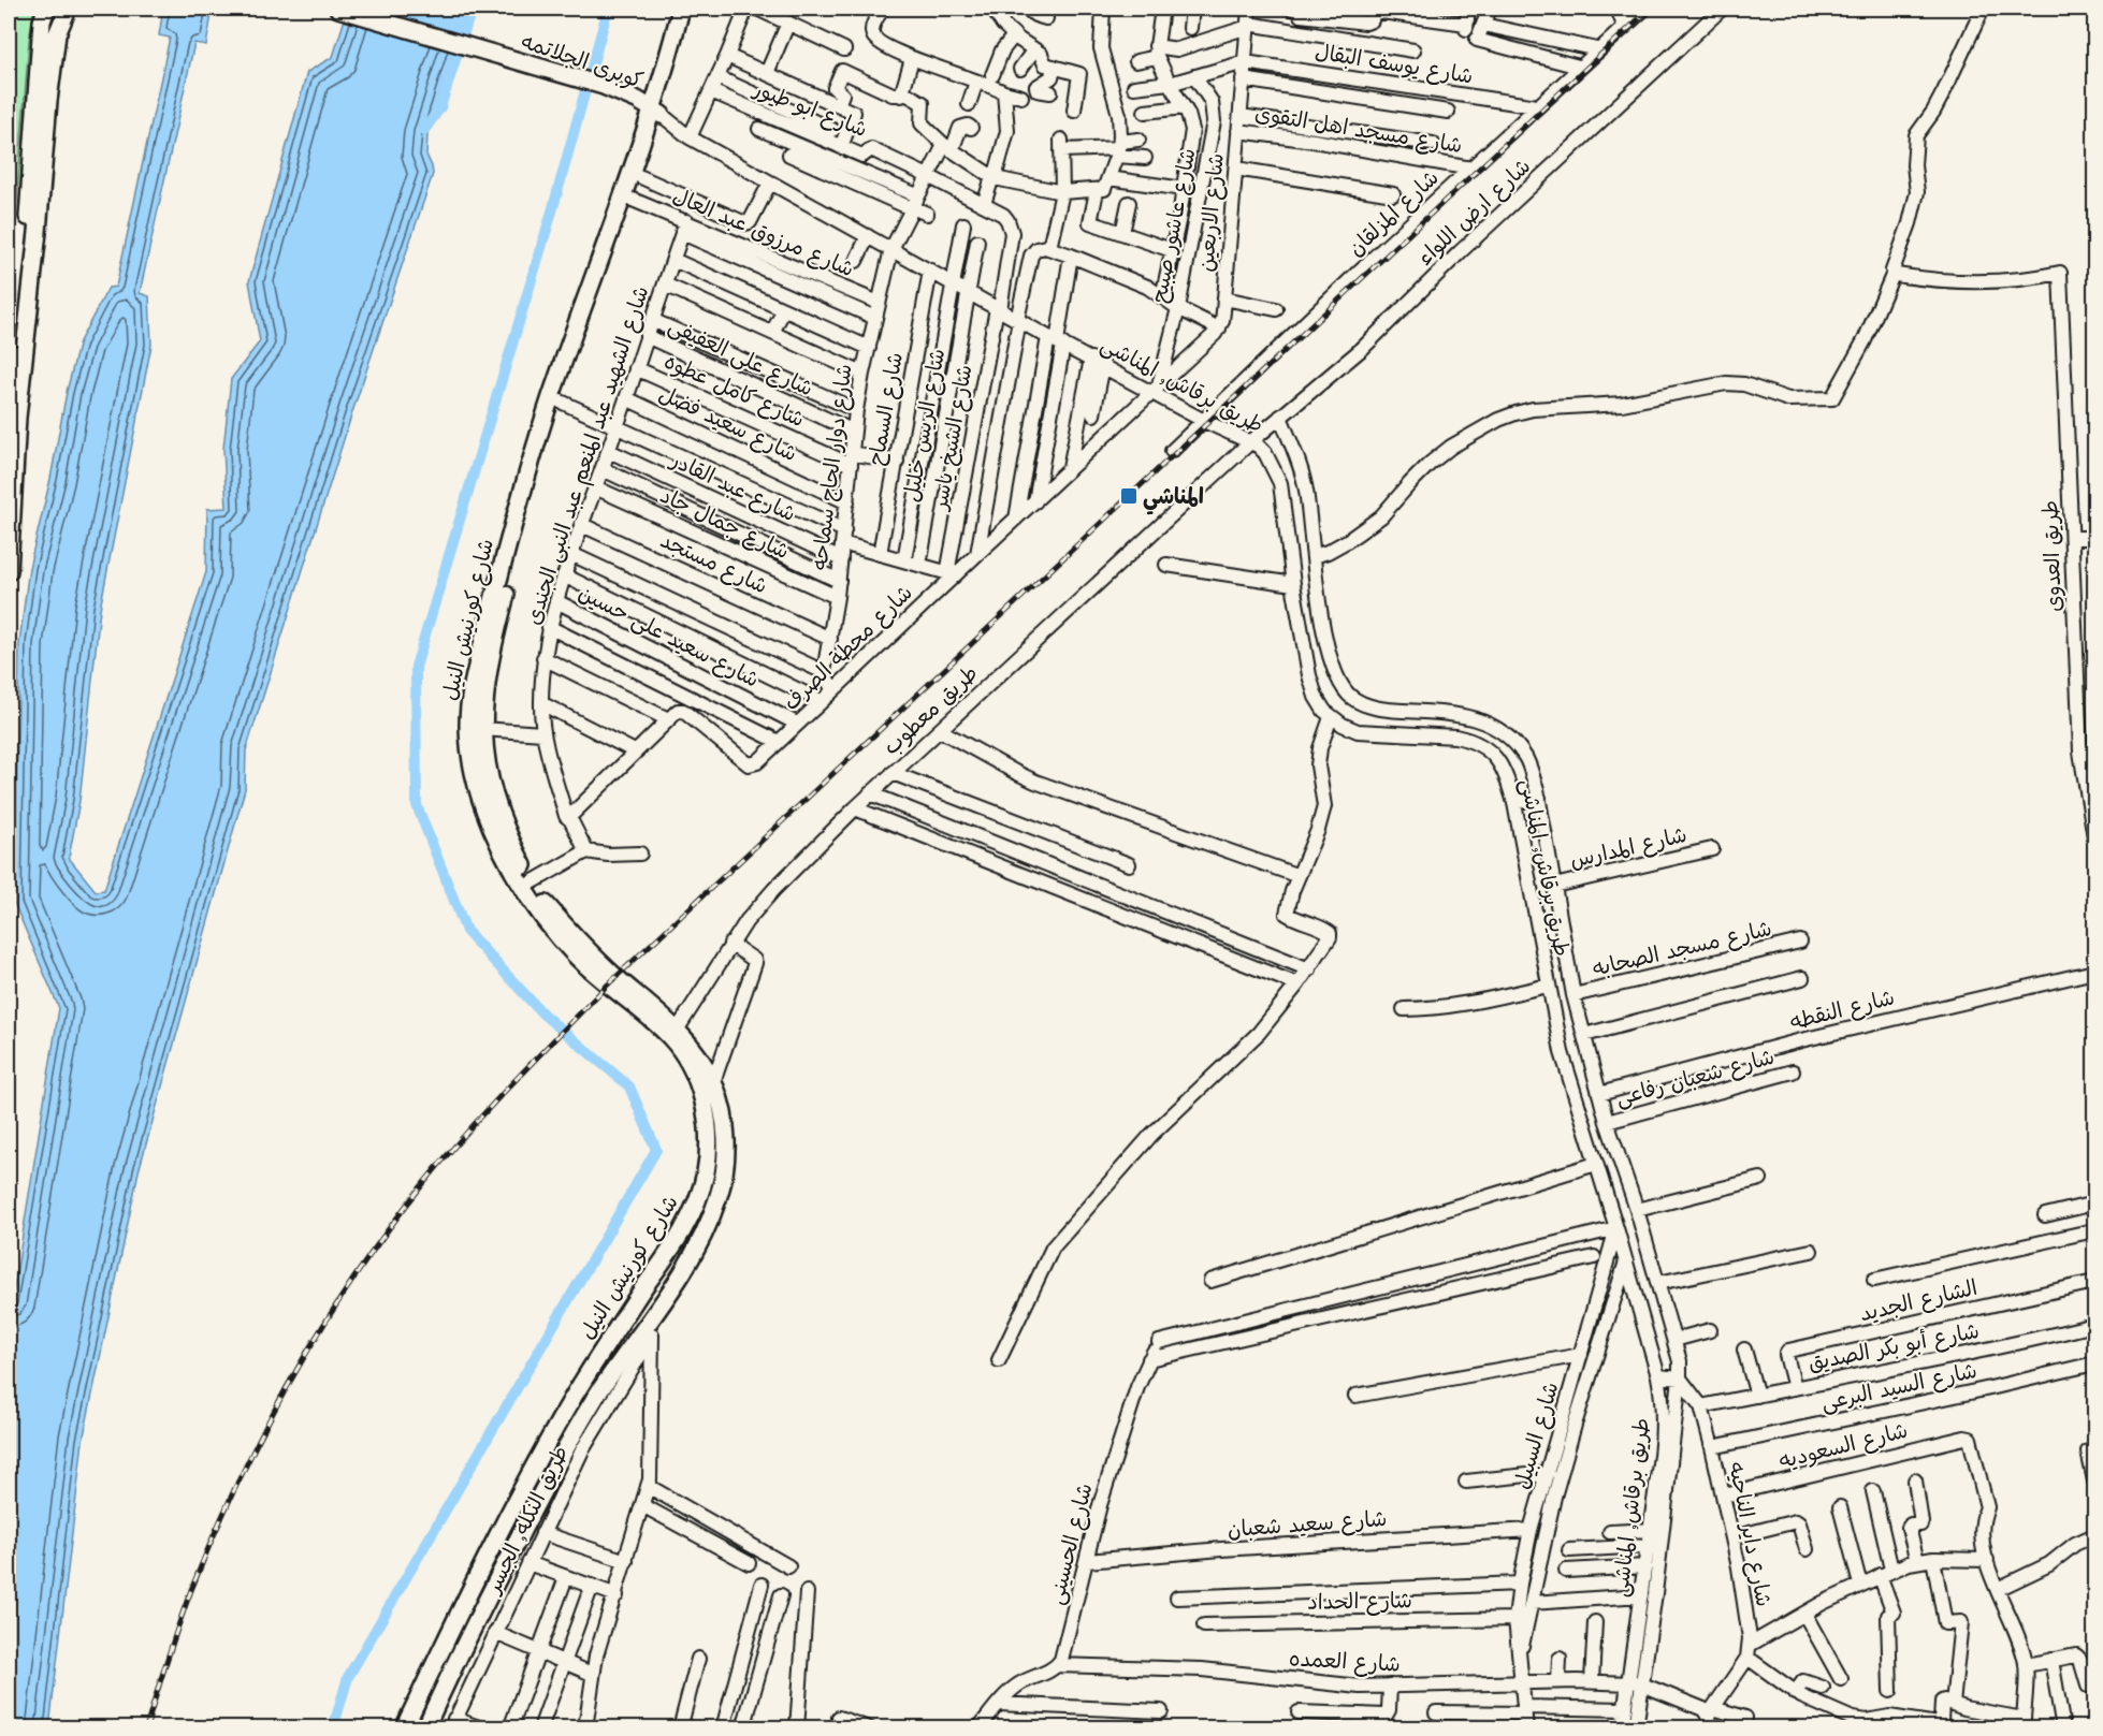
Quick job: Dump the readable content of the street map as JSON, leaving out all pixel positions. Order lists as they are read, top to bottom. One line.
{"streets":{"main road":["كوبرى الجلاتمه","شارع كورنيش النيل"],"street":["شارع يوسف البقال","شارع ابو طيور","شارع مسجد اهل التقوى","شارع ارض اللواء","شارع الاربعين","شارع المزلقان","شارع عاشور صبيح","شارع مرزوق عبد العال","شارع على العفيفى","طريق برقاش, المناشى","شارع كامل عطوه","شارع السماح","شارع سعيد فضل","شارع الريس خليل","شارع الشيخ ياسر","شارع الشهيد عبد المنعم عبد النبى الجندى","شارع دوار الحاج سماحه","شارع عبد القادر","شارع جمال جاد","طريق العدوى","شارع مستجد","شارع سعيد على حسين","شارع محطة الصرف","طريق معطوب","شارع المدارس","شارع مسجد الصحابه","شارع النقطه","شارع شعبان رفاعى","الشارع الجديد","شارع أبو بكر الصديق","شارع السيد البرعى","شارع السبيل","شارع السعوديه","طريق النكله, الجسر","شارع سعيد شعبان","شارع داير الناحيه","شارع الحسينى","شارع الحداد","شارع العمده"]},"crossings":[["كوبرى الجلاتمه","طريق برقاش, المناشى"],["كوبرى الجلاتمه","شارع كورنيش النيل"],["شارع يوسف البقال","شارع الاربعين"],["شارع يوسف البقال","شارع المزلقان"],["شارع ابو طيور","شارع الشيخ ياسر"],["شارع مسجد اهل التقوى","شارع الاربعين"],["شارع مسجد اهل التقوى","شارع المزلقان"],["شارع ارض اللواء","طريق برقاش, المناشى"],["شارع ارض اللواء","طريق معطوب"],["شارع المزلقان","طريق برقاش, المناشى"],["شارع عاشور صبيح","طريق برقاش, المناشى"],["شارع عاشور صبيح","شارع محطة الصرف"],["شارع مرزوق عبد العال","شارع الشهيد عبد المنعم عبد النبى الجندى"],["شارع مرزوق عبد العال","شارع دوار الحاج سماحه"],["شارع مرزوق عبد العال","شارع كورنيش النيل"],["شارع على العفيفى","شارع الشهيد عبد المنعم عبد النبى الجندى"],["شارع على العفيفى","شارع دوار الحاج سماحه"],["طريق برقاش, المناشى","شارع السماح"],["طريق برقاش, المناشى","شارع الريس خليل"],["طريق برقاش, المناشى","شارع الشيخ ياسر"],["طريق برقاش, المناشى","شارع دوار الحاج سماحه"],["طريق برقاش, المناشى","شارع كورنيش النيل"],["طريق برقاش, المناشى","شارع محطة الصرف"],["طريق برقاش, المناشى","طريق معطوب"],["طريق برقاش, المناشى","شارع المدارس"],["طريق برقاش, المناشى","شارع مسجد الصحابه"],["طريق برقاش, المناشى","شارع النقطه"],["طريق برقاش, المناشى","شارع شعبان رفاعى"],["طريق برقاش, المناشى","شارع السبيل"],["طريق برقاش, المناشى","شارع داير الناحيه"],["طريق برقاش, المناشى","شارع الحسينى"],["طريق برقاش, المناشى","شارع العمده"],["شارع كامل عطوه","شارع السماح"],["شارع كامل عطوه","شارع الشهيد عبد المنعم عبد النبى الجندى"],["شارع كامل عطوه","شارع دوار الحاج سماحه"],["شارع سعيد فضل","شارع الشهيد عبد المنعم عبد النبى الجندى"],["شارع سعيد فضل","شارع دوار الحاج سماحه"],["شارع الشيخ ياسر","شارع محطة الصرف"],["شارع الشهيد عبد المنعم عبد النبى الجندى","شارع عبد القادر"],["شارع الشهيد عبد المنعم عبد النبى الجندى","شارع جمال جاد"],["شارع الشهيد عبد المنعم عبد النبى الجندى","شارع مستجد"],["شارع الشهيد عبد المنعم عبد النبى الجندى","شارع سعيد على حسين"],["شارع دوار الحاج سماحه","شارع عبد القادر"],["شارع دوار الحاج سماحه","شارع جمال جاد"],["شارع دوار الحاج سماحه","شارع مستجد"],["شارع كورنيش النيل","طريق معطوب"],["شارع سعيد على حسين","شارع محطة الصرف"],["الشارع الجديد","شارع أبو بكر الصديق"],["شارع أبو بكر الصديق","شارع داير الناحيه"],["شارع السيد البرعى","شارع داير الناحيه"],["شارع السبيل","شارع سعيد شعبان"],["شارع السبيل","شارع الحسينى"],["شارع السبيل","شارع الحداد"],["شارع السبيل","شارع العمده"],["شارع السعوديه","شارع داير الناحيه"],["شارع سعيد شعبان","شارع الحسينى"],["شارع الحسينى","شارع العمده"]],"places":{"transit":["المناشي"]}}
